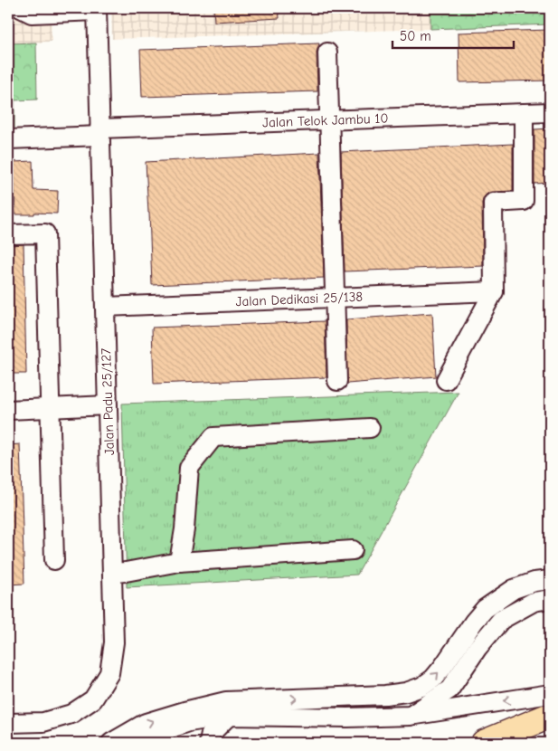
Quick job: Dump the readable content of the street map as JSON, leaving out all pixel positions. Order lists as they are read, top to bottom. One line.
{"streets":{"street":["Jalan Telok Jambu 10","Jalan Dedikasi 25/138","Jalan Padu 25/127"]},"crossings":[["Jalan Telok Jambu 10","Jalan Padu 25/127"],["Jalan Dedikasi 25/138","Jalan Padu 25/127"]],"scale_bar":"50 m"}
